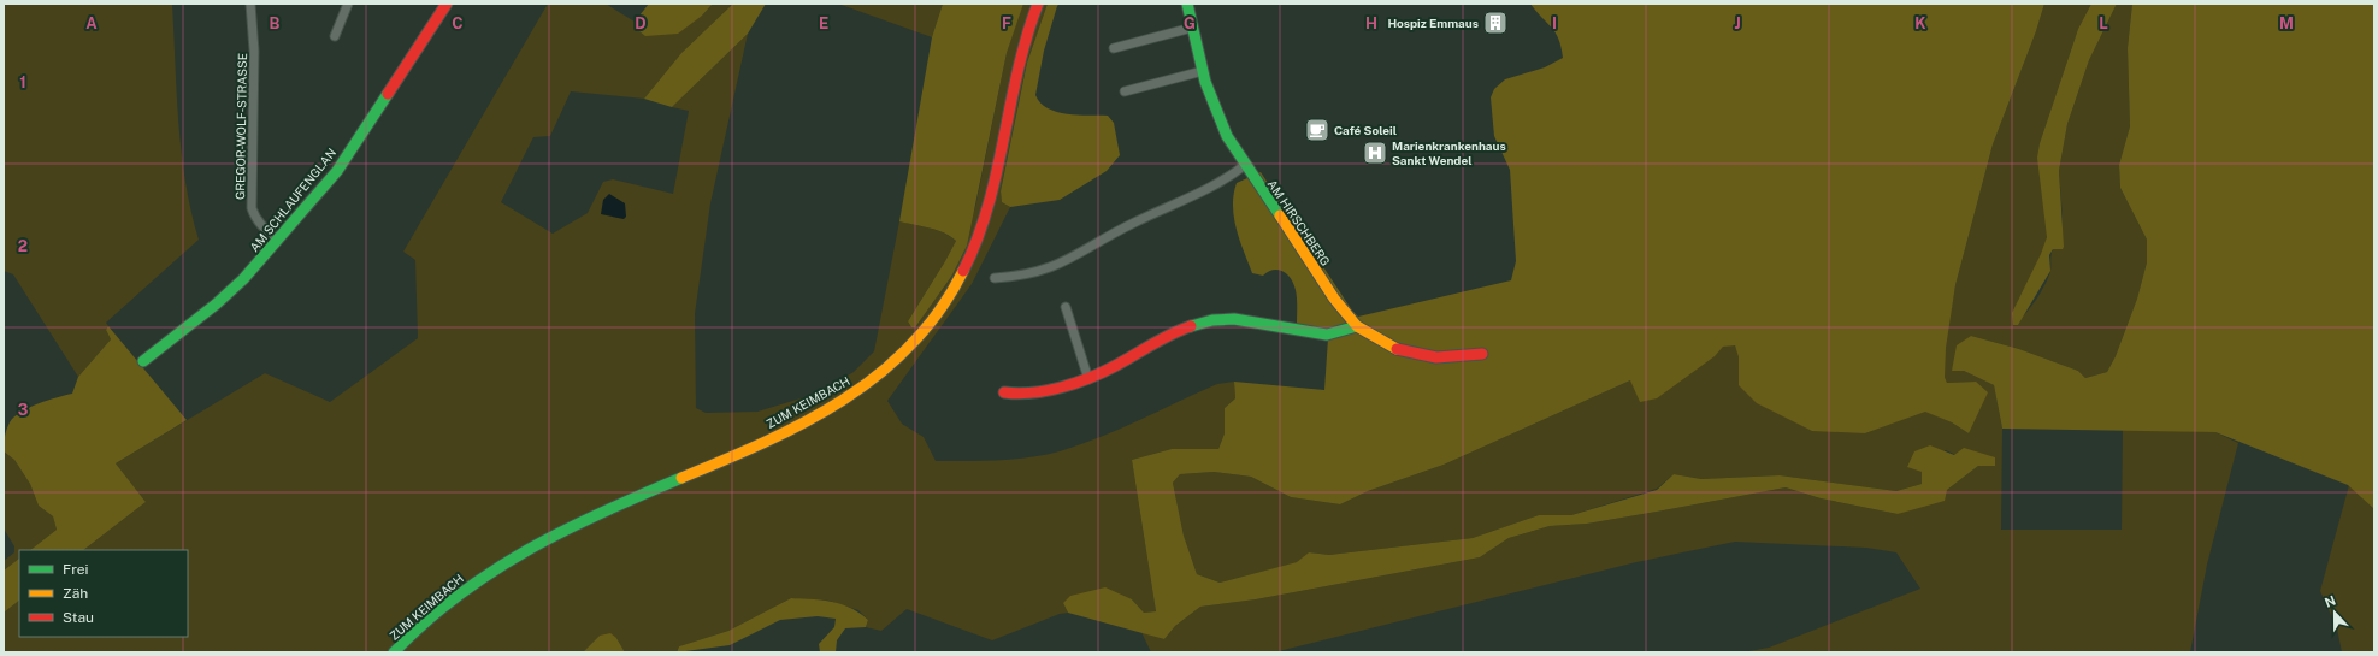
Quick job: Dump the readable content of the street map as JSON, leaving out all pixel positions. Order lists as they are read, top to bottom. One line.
{"streets":{"street":["GREGOR-WOLF-STRASSE","AM SCHLAUFENGLAN","AM HIRSCHBERG","ZUM KEIMBACH"]},"crossings":[["GREGOR-WOLF-STRASSE","AM SCHLAUFENGLAN"]],"places":{"building":["Hospiz Emmaus"],"cafe":["Café Soleil"],"hospital":["Marienkrankenhaus Sankt Wendel"]},"legend":["Frei","Zäh","Stau"],"north":"top","grid":{"columns":["A","B","C","D","E","F","G","H","I","J","K","L","M"],"rows":["1","2","3"]}}
